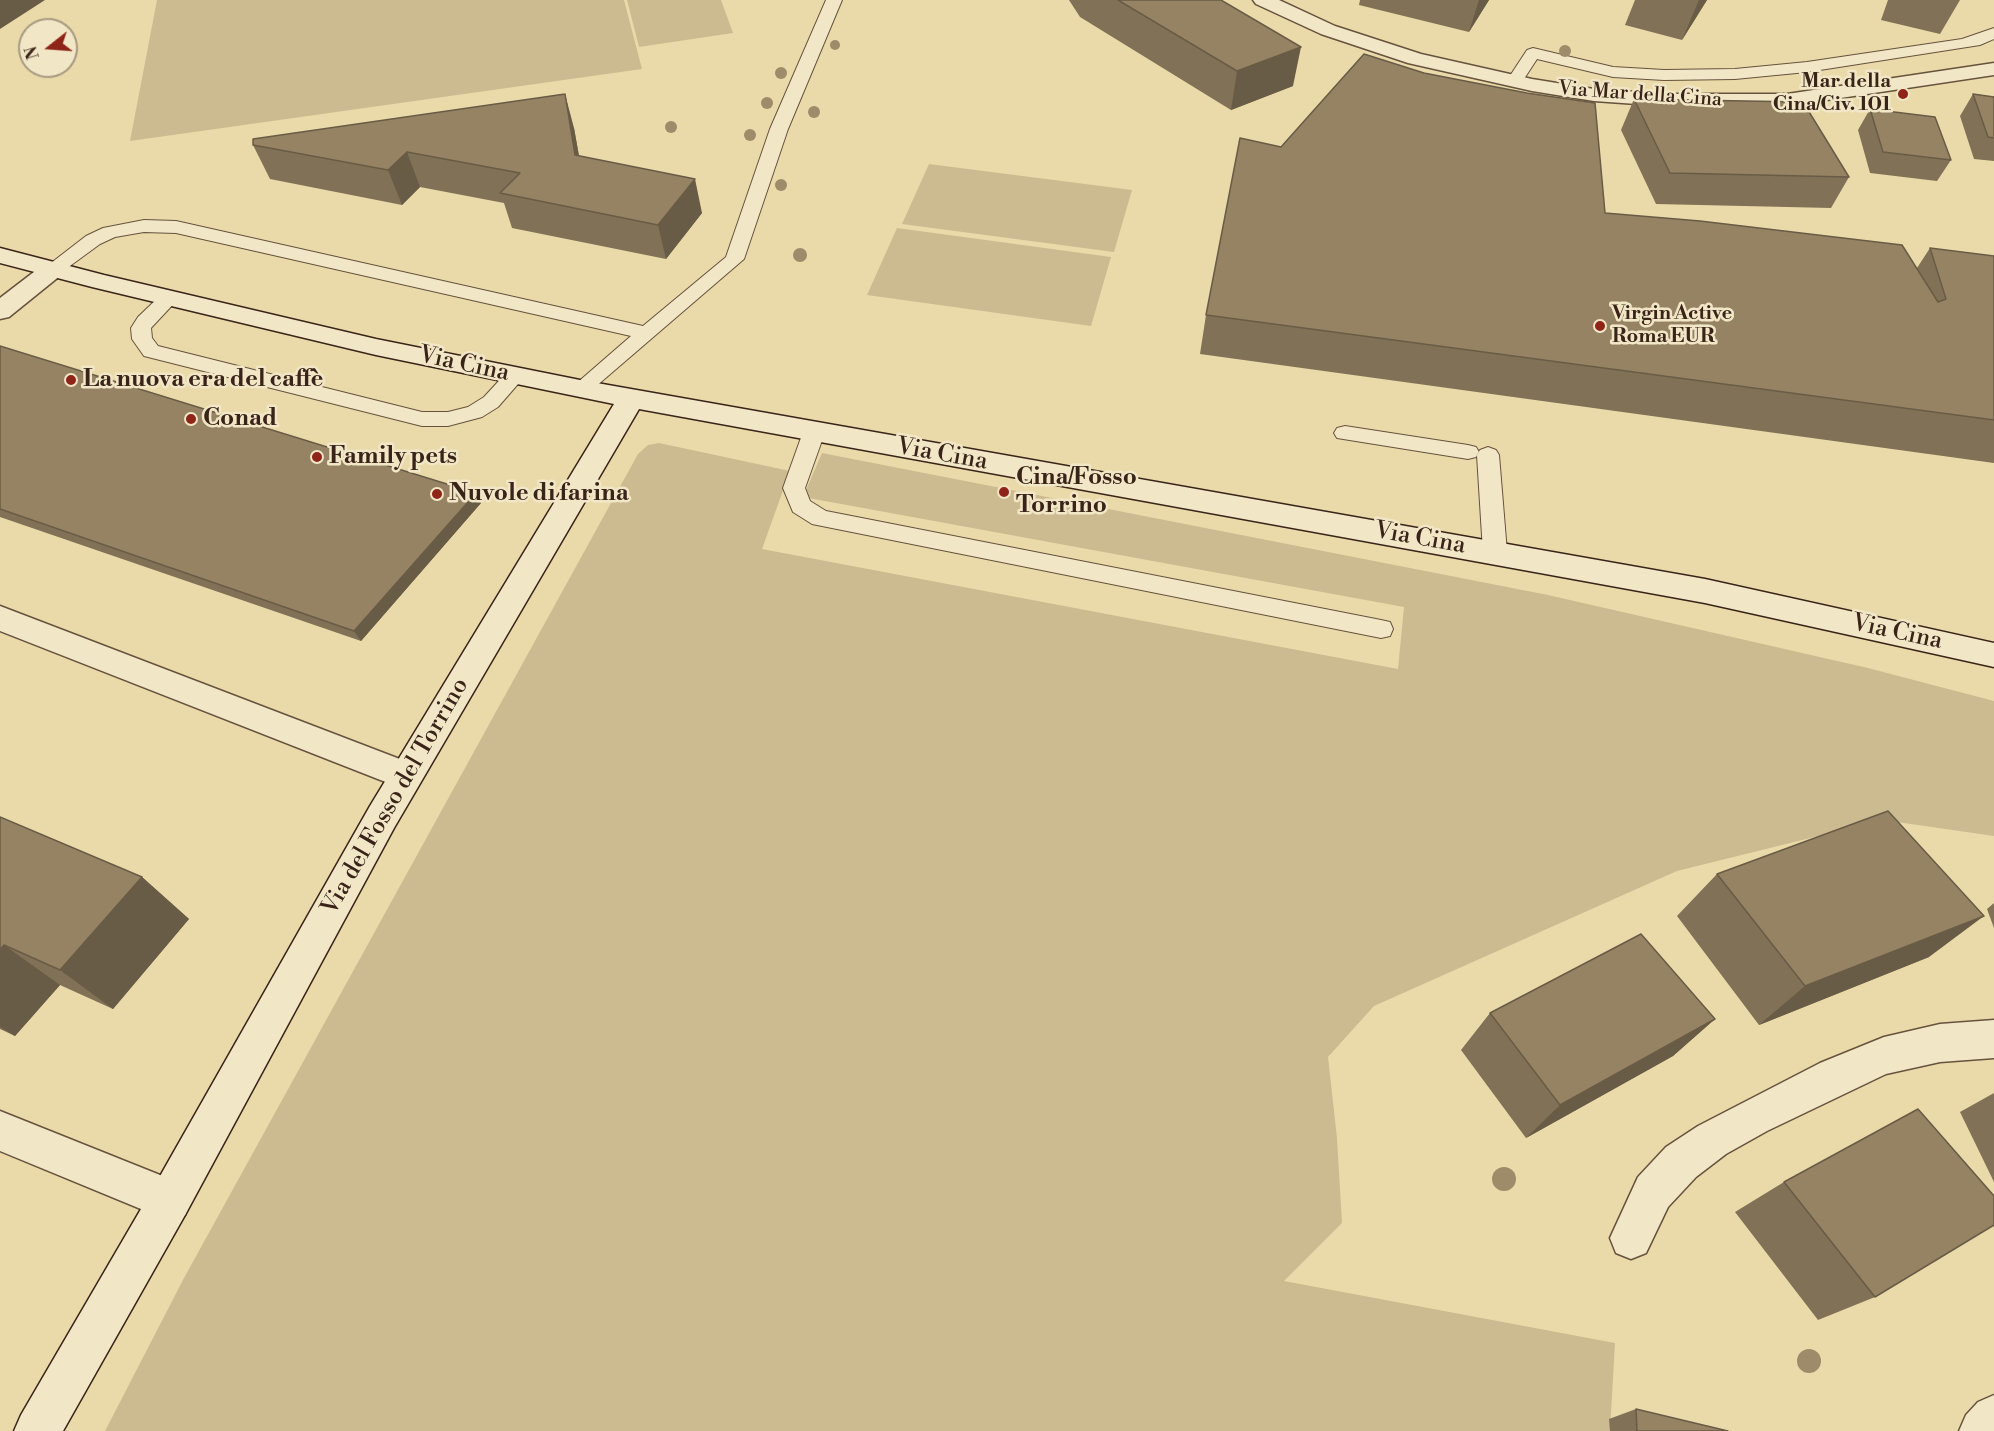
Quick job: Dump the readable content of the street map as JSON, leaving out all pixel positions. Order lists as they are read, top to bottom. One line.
{"streets":{"street":["Via Mar della Cina","Via Cina","Via del Fosso del Torrino"]},"crossings":[["Via Cina","Via del Fosso del Torrino"]],"places":["Mar della Cina/Civ. 101","Virgin Active Roma EUR","La nuova era del caffè","Conad","Family pets","Cina/Fosso Torrino","Nuvole di farina"],"north":"left"}
